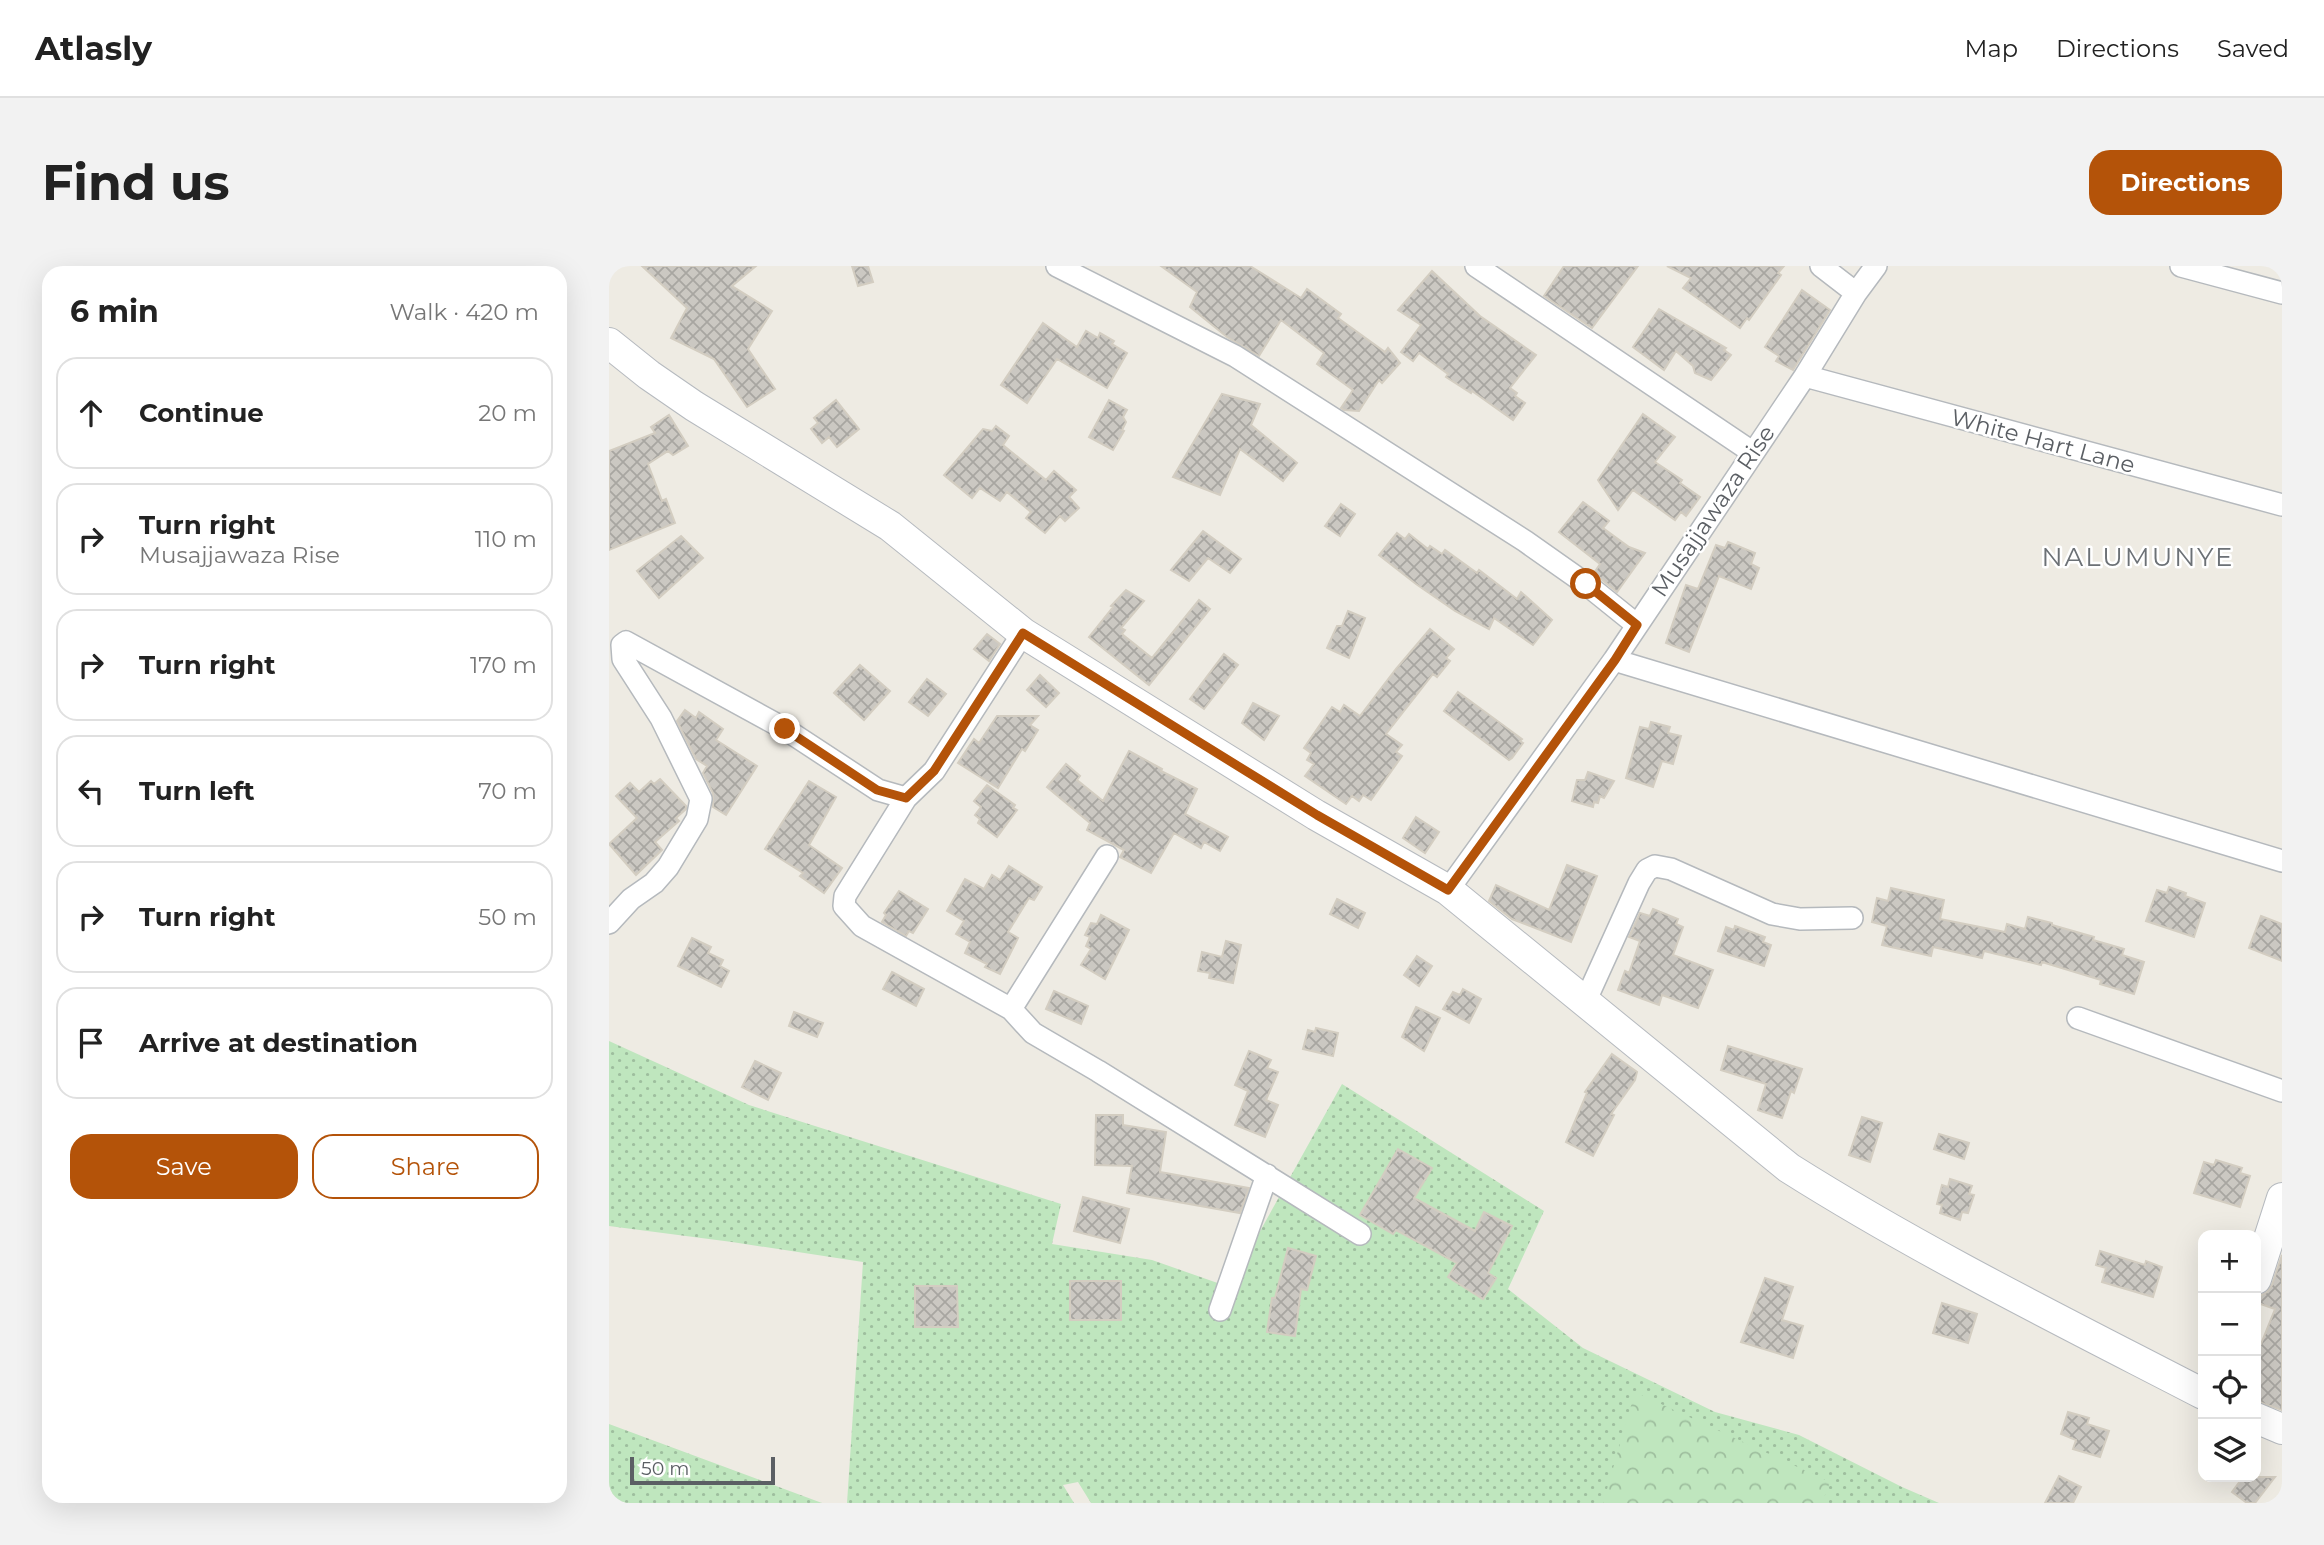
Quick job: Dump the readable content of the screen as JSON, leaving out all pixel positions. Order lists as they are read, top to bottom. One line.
{"streets":{"street":["White Hart Lane","Musajjawaza Rise"]},"crossings":[["White Hart Lane","Musajjawaza Rise"]],"districts":["NALUMUNYE"],"scale_bar":"50 m","page":{"header":"Atlasly","nav":["Map","Directions","Saved"],"buttons":["Directions",["Save","Share"]],"title":"Find us","heading":["6 min","Walk · 420 m"],"list":[["Continue","20 m"],["Turn right","Musajjawaza Rise","110 m"],["Turn right","170 m"],["Turn left","70 m"],["Turn right","50 m"],"Arrive at destination"],"map_buttons":["+","−"],"scale":"50 m"}}
